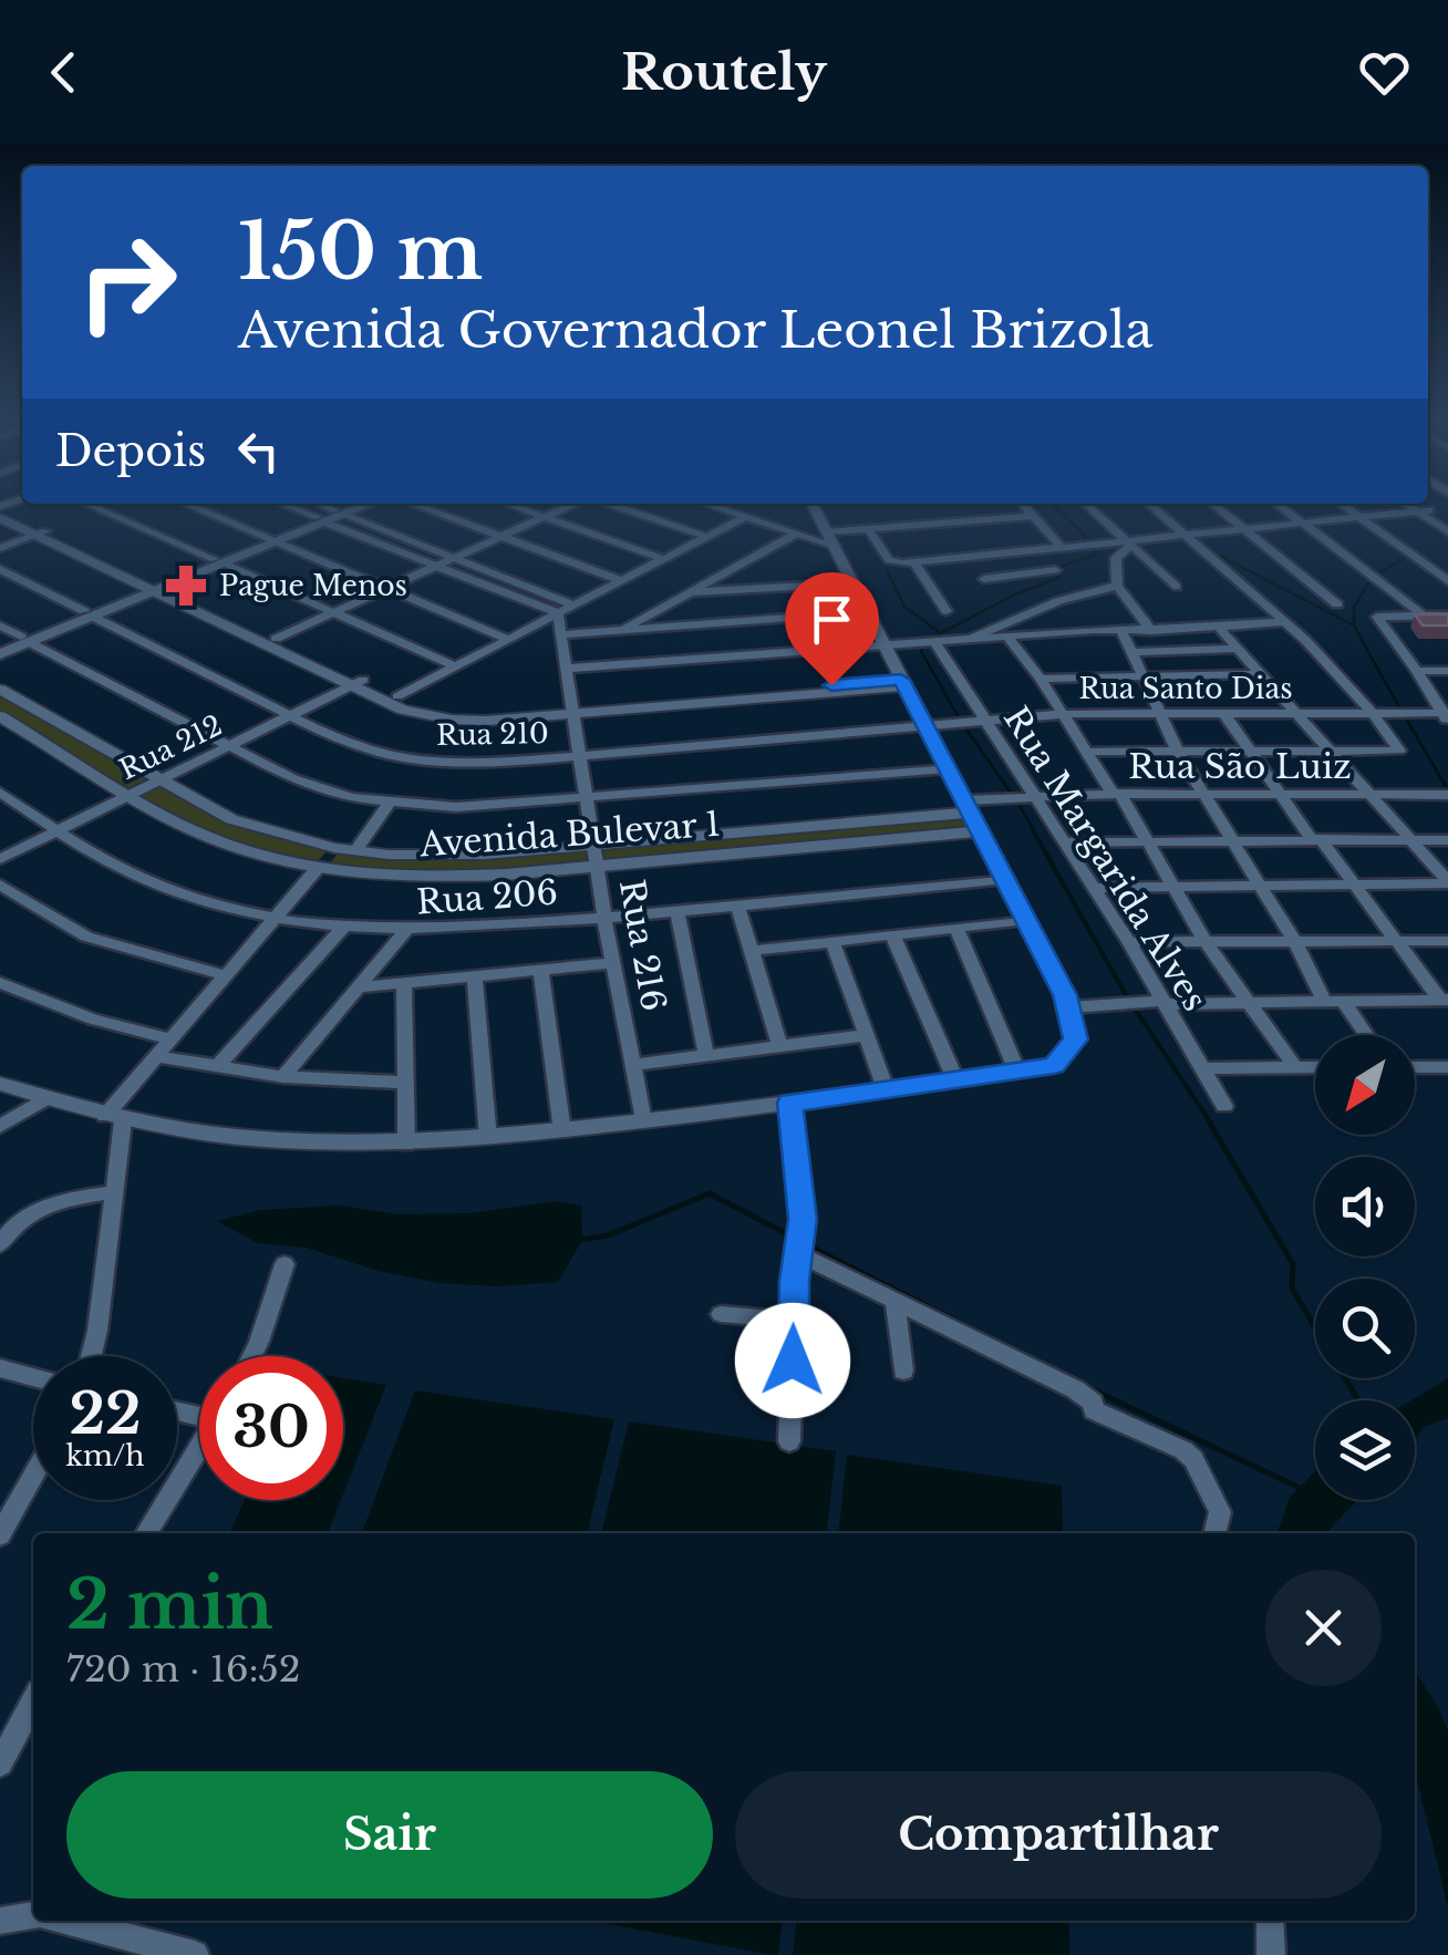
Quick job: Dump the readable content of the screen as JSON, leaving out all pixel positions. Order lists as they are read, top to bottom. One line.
{"streets":{"street":["Rua Santo Dias","Rua 210","Rua 212","Rua São Luiz","Avenida Bulevar 1","Rua Margarida Alves","Rua 206","Rua 216"]},"crossings":[["Rua Santo Dias","Rua 210"],["Rua Santo Dias","Rua Margarida Alves"],["Rua 210","Rua 212"],["Rua 210","Rua 216"],["Rua 212","Avenida Bulevar 1"],["Rua 212","Rua 206"],["Rua São Luiz","Avenida Bulevar 1"],["Rua São Luiz","Rua Margarida Alves"],["Avenida Bulevar 1","Rua 216"],["Rua 206","Rua 216"]],"places":{"pharmacy":["Pague Menos"]},"north":"bottom left","page":{"header":"Routely","turn":["150 m","Avenida Governador Leonel Brizola"],"then":"Depois","speed":"22 km/h","limit":"30","heading":["2 min","720 m · 16:52"],"buttons":["Sair","Compartilhar"]}}
